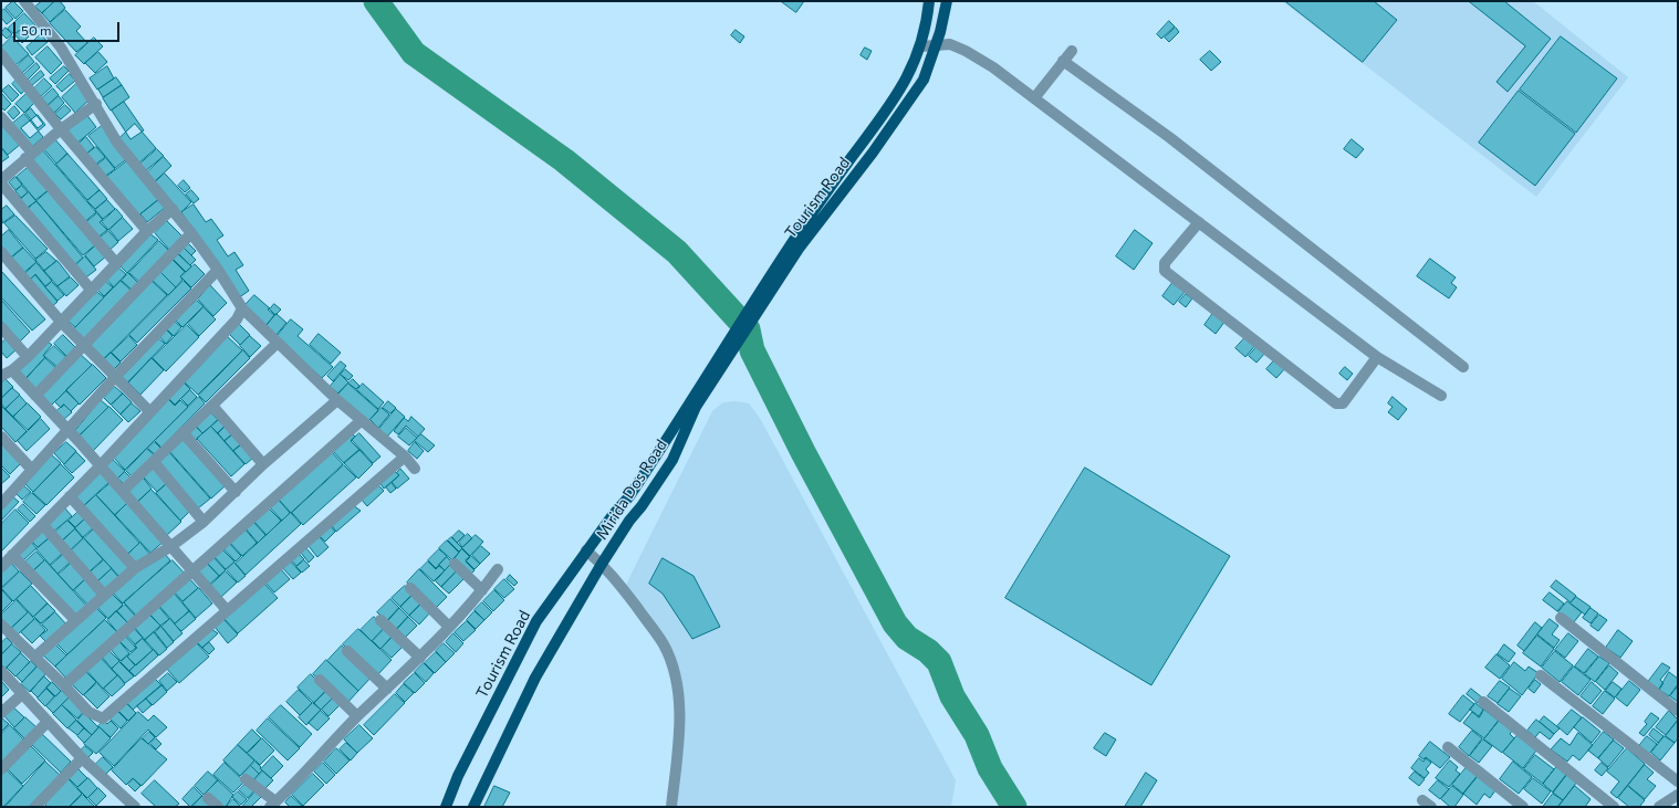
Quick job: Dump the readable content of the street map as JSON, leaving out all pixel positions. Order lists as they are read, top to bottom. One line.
{"streets":{"main road":["Tourism Road","Mirida Dos Road"]},"crossings":[["Tourism Road","Mirida Dos Road"]],"scale_bar":"50 m"}
